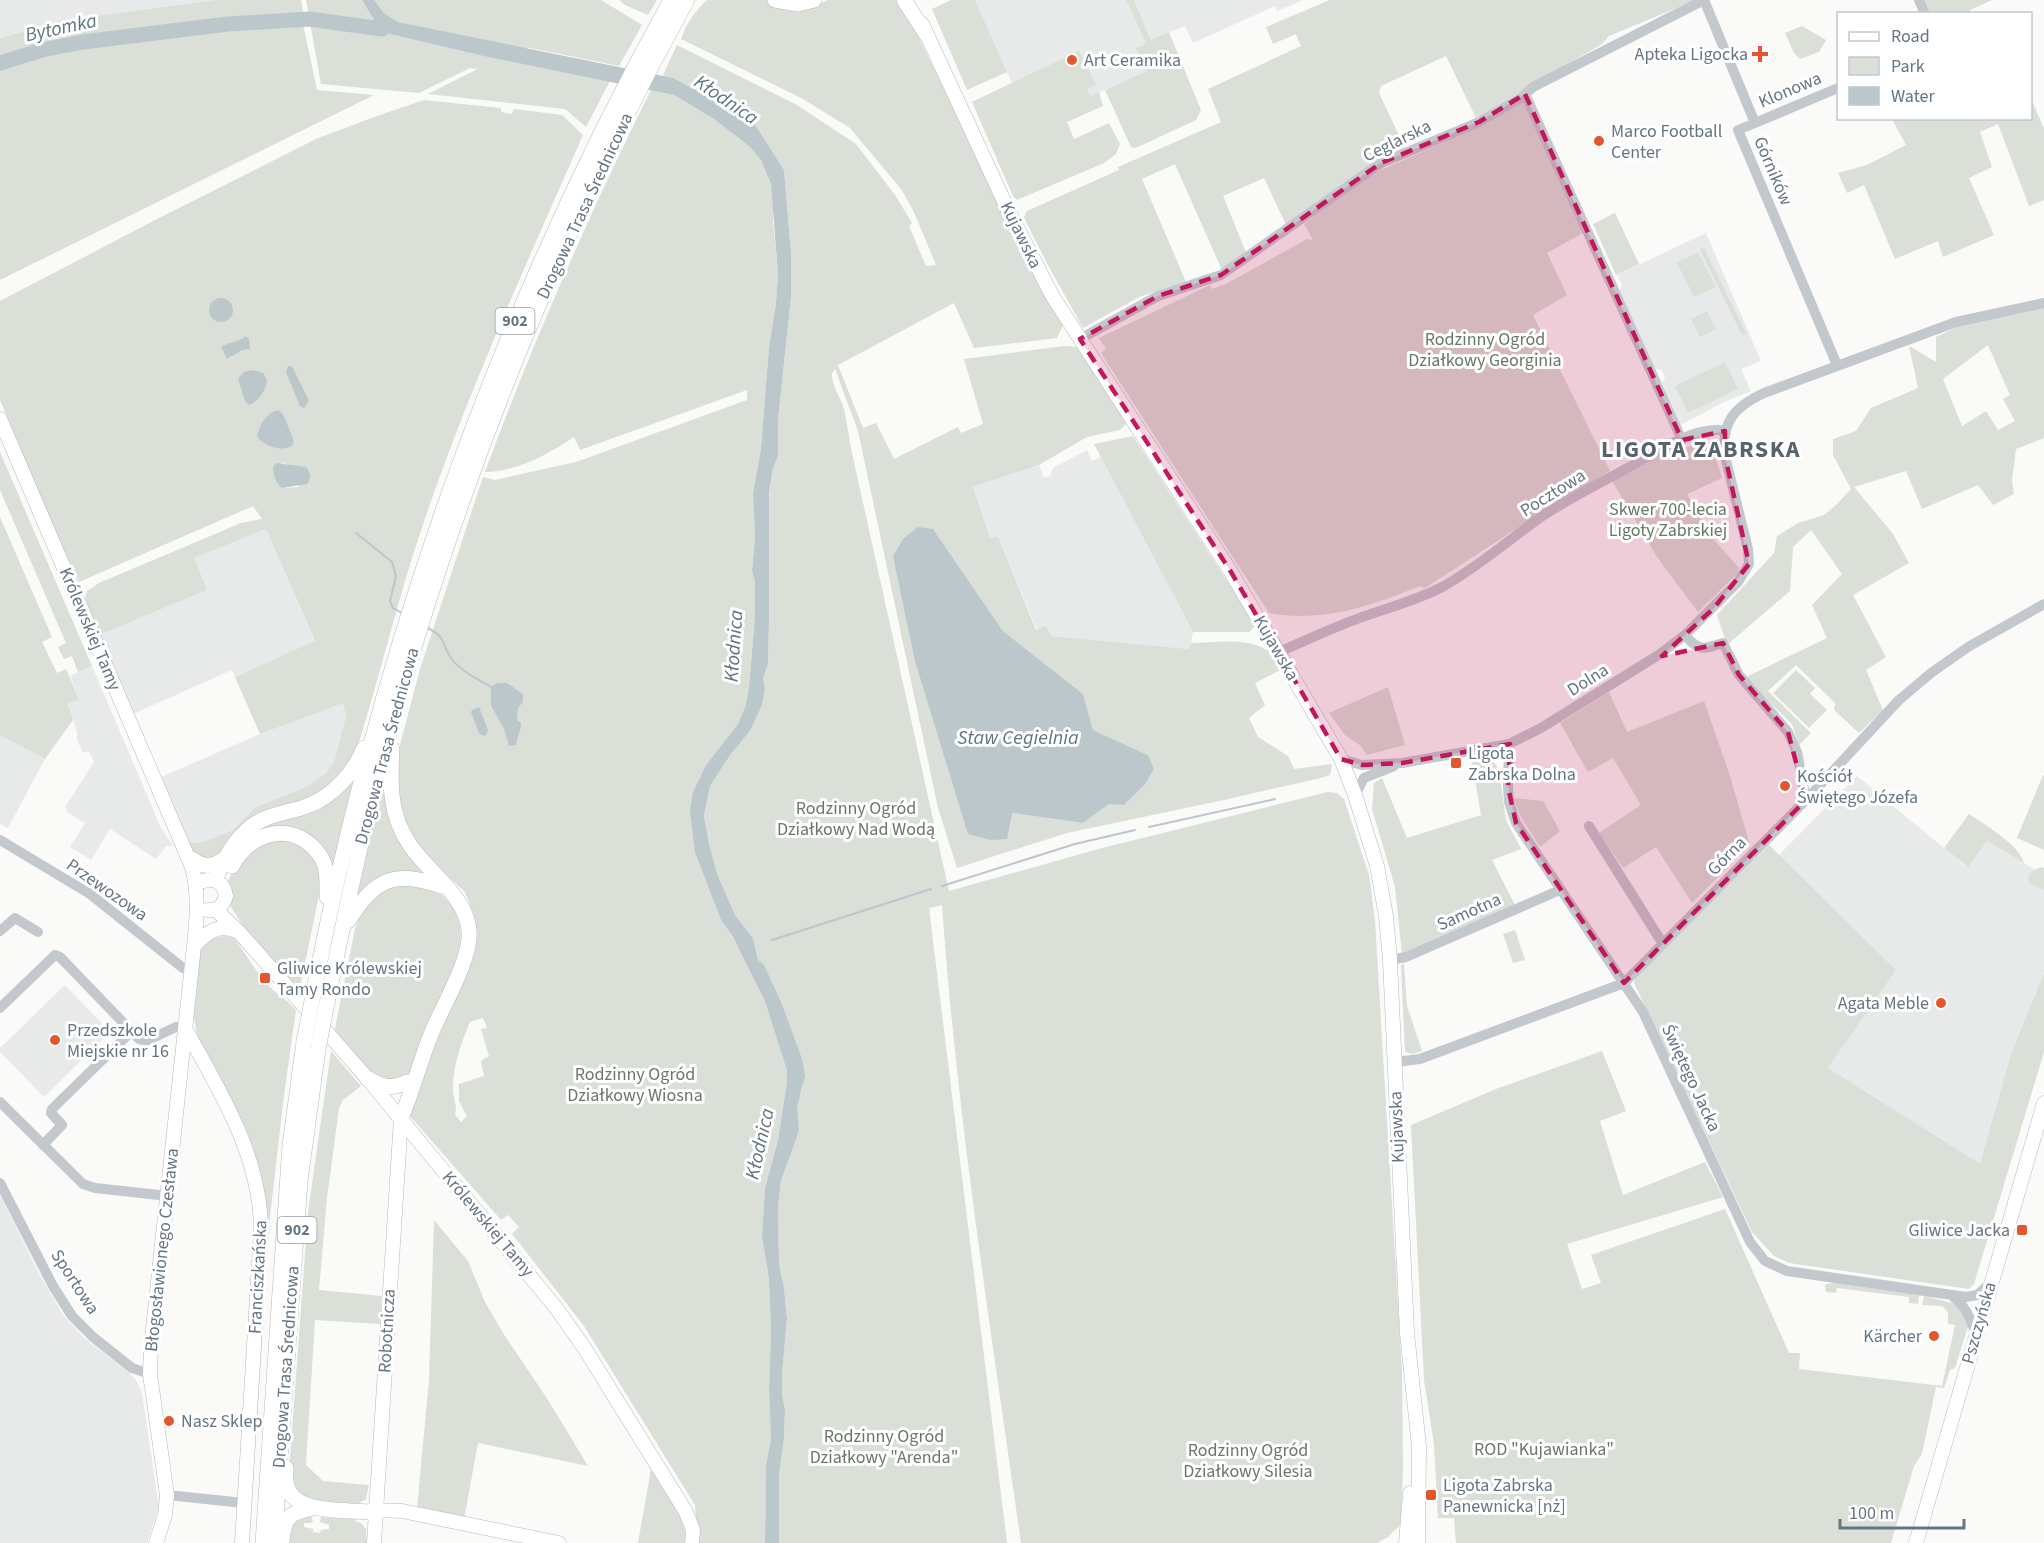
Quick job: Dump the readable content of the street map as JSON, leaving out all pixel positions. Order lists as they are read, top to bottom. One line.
{"streets":{"main road":["Drogowa Trasa Średnicowa","902"],"street":["Klonowa","Ceglarska","Górników","Kujawska","Pocztowa","Królewskiej Tamy","Dolna","Górna","Przewozowa","Samotna","Świętego Jacka","Błogosławionego Czesława","Franciszkańska","Sportowa","Pszczyńska","Robotnicza"]},"crossings":[["Klonowa","Górników"],["Ceglarska","Górników"],["Ceglarska","Kujawska"],["Kujawska","Pocztowa"],["Kujawska","Dolna"],["Kujawska","Górna"],["Kujawska","Samotna"],["Pocztowa","Dolna"],["Królewskiej Tamy","Błogosławionego Czesława"],["Królewskiej Tamy","Robotnicza"],["Dolna","Świętego Jacka"],["Górna","Świętego Jacka"],["Przewozowa","Błogosławionego Czesława"],["Samotna","Świętego Jacka"],["Świętego Jacka","Pszczyńska"],["Błogosławionego Czesława","Franciszkańska"],["Błogosławionego Czesława","Sportowa"]],"districts":["LIGOTA ZABRSKA"],"water":["Bytomka","Kłodnica","Staw Cegielnia"],"parks":["Rodzinny Ogród Działkowy Georginia","Skwer 700-lecia Ligoty Zabrskiej","Rodzinny Ogród Działkowy Nad Wodą","Rodzinny Ogród Działkowy Wiosna","Rodzinny Ogród Działkowy \"Arenda\"","ROD \"Kujawianka\"","Rodzinny Ogród Działkowy Silesia"],"places":{"health":["Apteka Ligocka"],"other":["Art Ceramika","Marco Football Center","Kościół Świętego Józefa","Agata Meble","Przedszkole Miejskie nr 16","Kärcher","Nasz Sklep"],"transit":["Ligota Zabrska Dolna","Gliwice Królewskiej Tamy Rondo","Gliwice Jacka","Ligota Zabrska Panewnicka [nż]"]},"legend":["Road","Park","Water"],"scale_bar":"100 m"}
